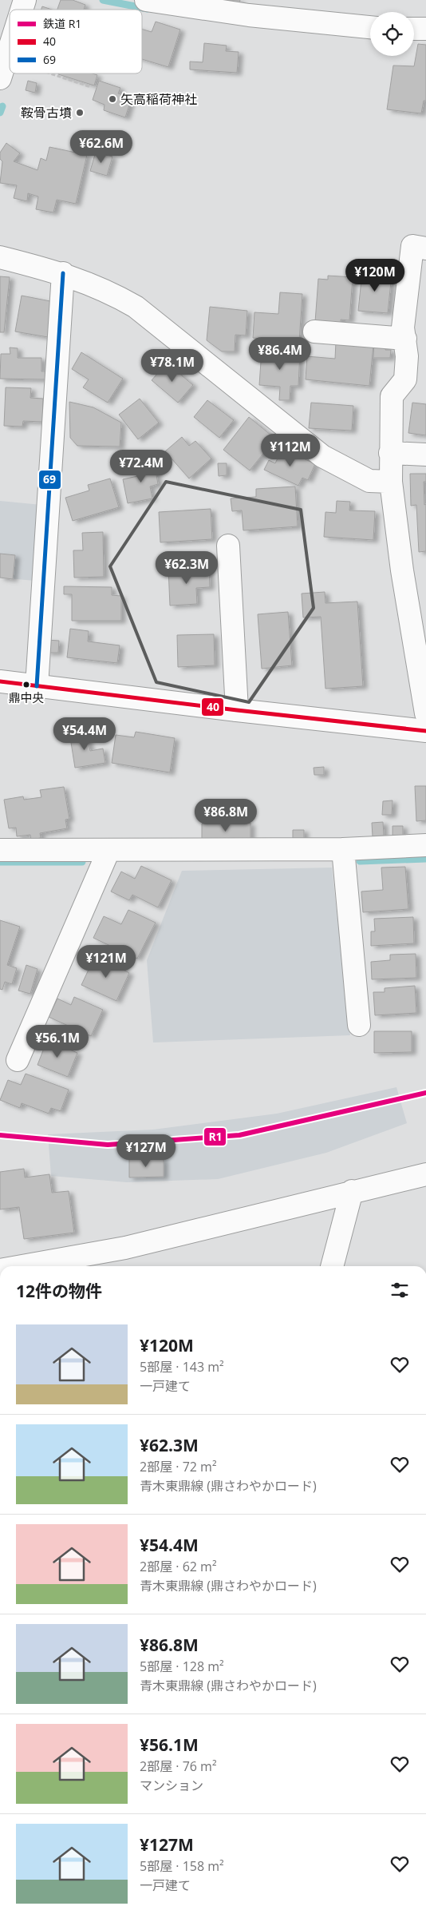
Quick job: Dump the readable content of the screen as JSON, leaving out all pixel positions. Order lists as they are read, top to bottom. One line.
{"places":["矢高稲荷神社","鞍骨古墳","鼎中央"],"lines":["transit line 69","transit line 40","rail line R1"],"legend":["鉄道 R1","40","69"],"page":{"price":["¥62.6M","¥120M","¥86.4M","¥78.1M","¥112M","¥72.4M","¥62.3M","¥54.4M","¥86.8M","¥121M","¥56.1M","¥127M"],"heading":"12件の物件","list":[{"name":"¥120M","note":"5部屋 · 143 m² · 一戸建て"},{"name":"¥62.3M","note":"2部屋 · 72 m² · 青木東鼎線 (鼎さわやかロード)"},{"name":"¥54.4M","note":"2部屋 · 62 m² · 青木東鼎線 (鼎さわやかロード)"},{"name":"¥86.8M","note":"5部屋 · 128 m² · 青木東鼎線 (鼎さわやかロード)"},{"name":"¥56.1M","note":"2部屋 · 76 m² · マンション"},{"name":"¥127M","note":"5部屋 · 158 m² · 一戸建て"}]}}
